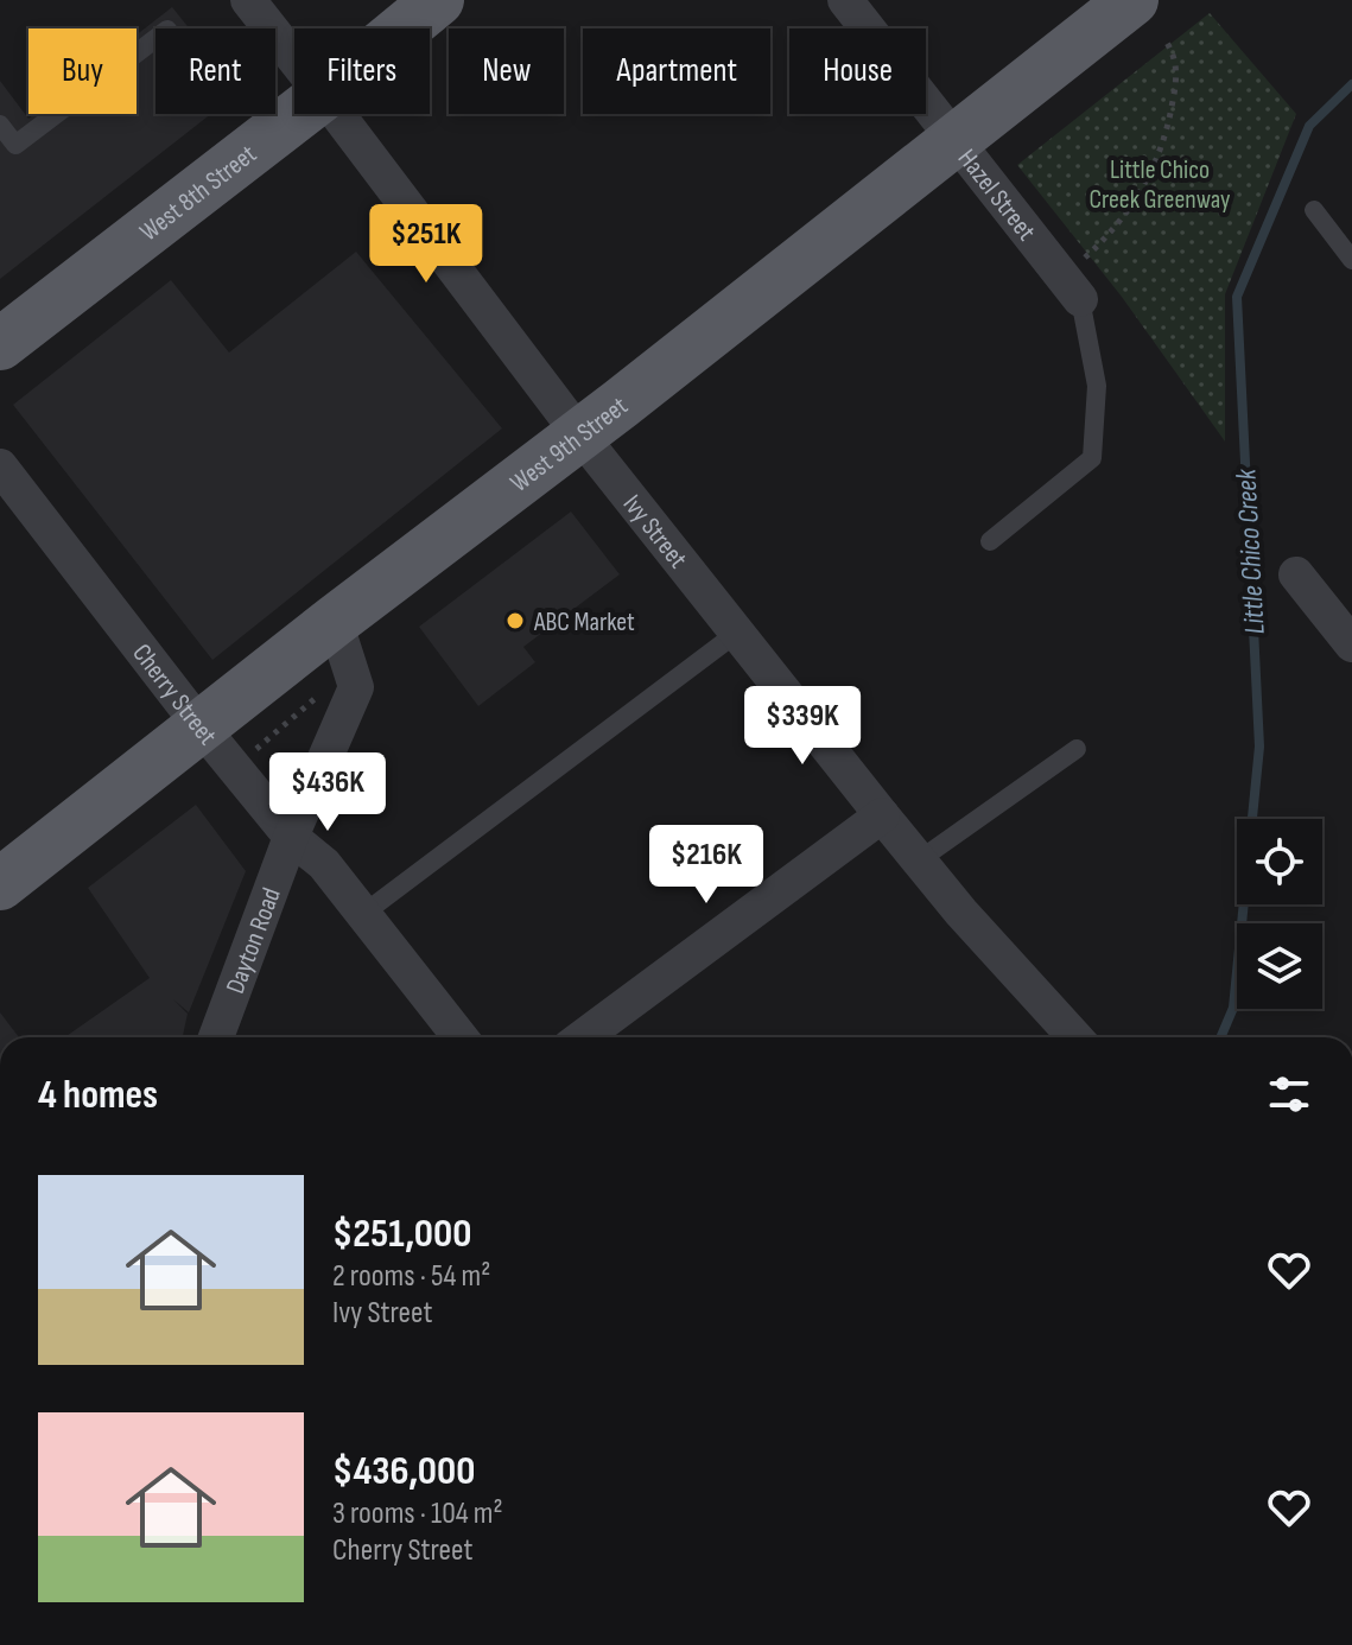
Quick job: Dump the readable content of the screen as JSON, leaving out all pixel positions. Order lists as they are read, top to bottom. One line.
{"streets":{"main road":["West 8th Street","West 9th Street"],"street":["Hazel Street","Ivy Street","Cherry Street","Dayton Road"]},"crossings":[["Hazel Street","West 9th Street"],["West 9th Street","Ivy Street"],["West 9th Street","Cherry Street"],["West 9th Street","Dayton Road"],["Cherry Street","Dayton Road"]],"water":["Little Chico Creek"],"parks":["Little Chico Creek Greenway"],"places":["ABC Market"],"page":{"chip":["Buy","Rent","Filters","New","Apartment","House"],"price":["$251K","$339K","$436K","$216K"],"heading":"4 homes","list":[{"name":"$251,000","note":"2 rooms · 54 m² · Ivy Street"},{"name":"$436,000","note":"3 rooms · 104 m² · Cherry Street"}]}}
